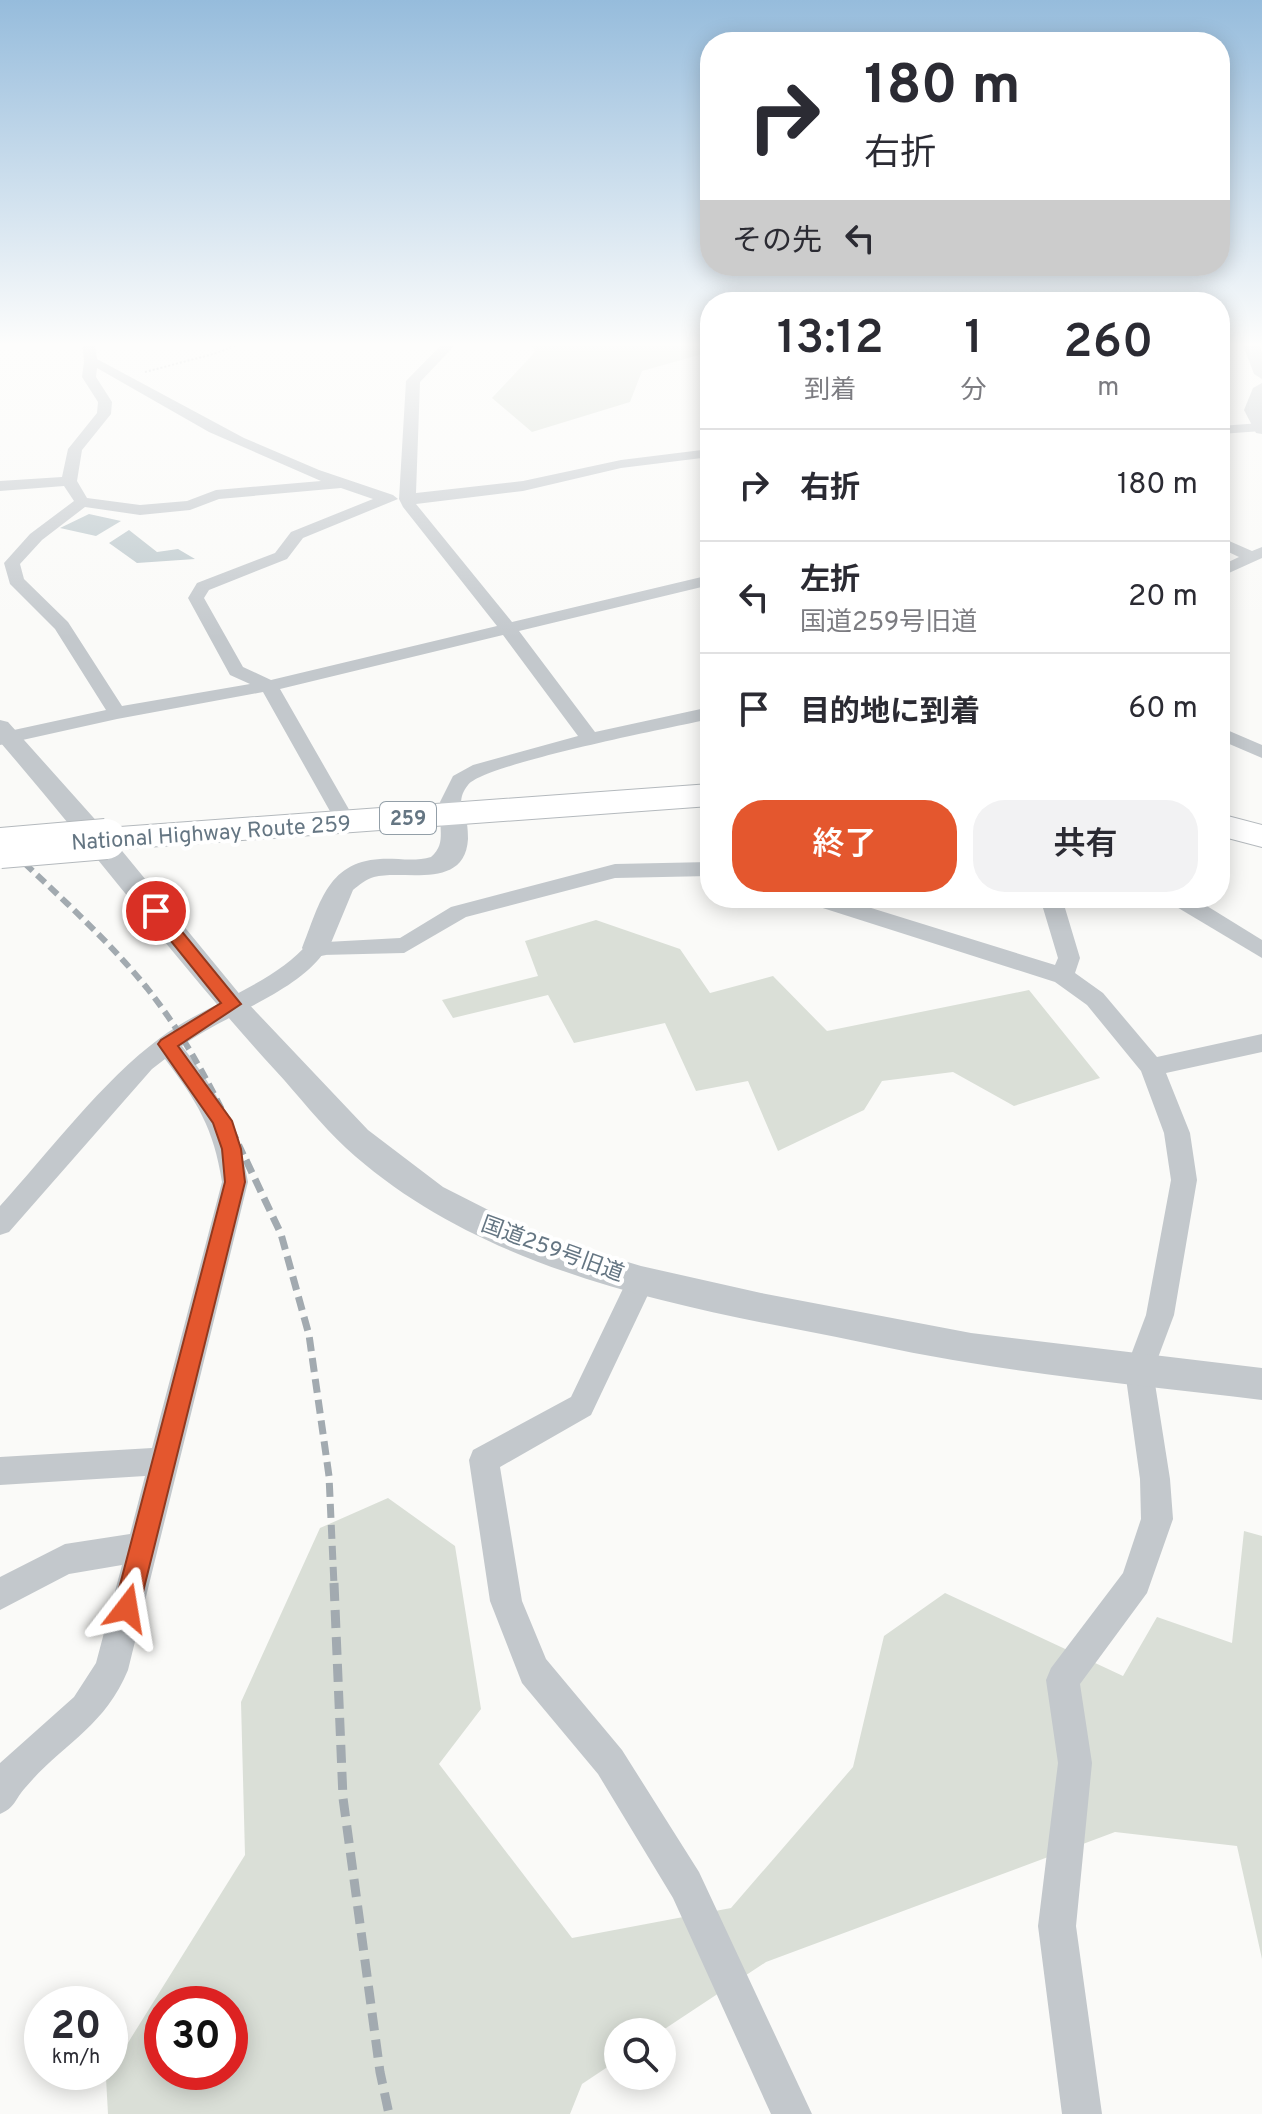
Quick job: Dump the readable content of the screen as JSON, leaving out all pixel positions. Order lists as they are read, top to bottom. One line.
{"streets":{"highway":["259","National Highway Route 259"],"street":["国道259号旧道"]},"page":{"turn":["180 m","右折"],"then":"その先","eta":["13:12","到着","1","分","260","m"],"list":[{"name":"右折","value":"180 m"},{"name":"左折","note":"国道259号旧道","value":"20 m"},{"name":"目的地に到着","value":"60 m"}],"buttons":["終了","共有"],"speed":"20 km/h","limit":"30"}}
